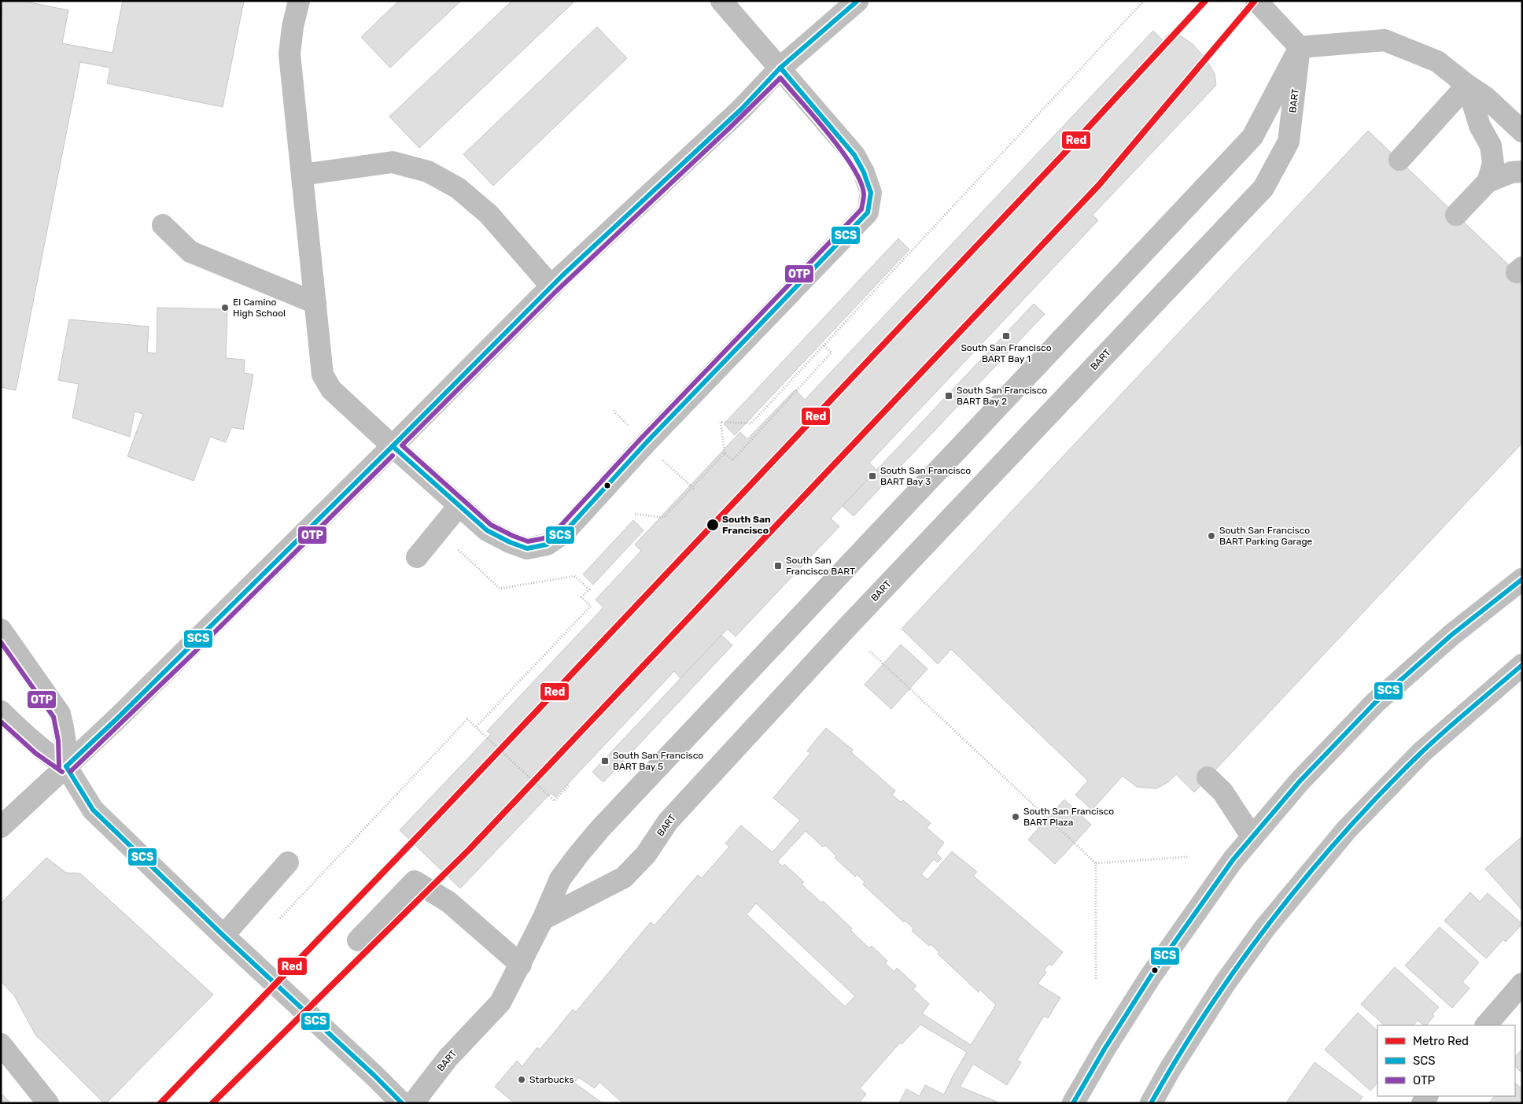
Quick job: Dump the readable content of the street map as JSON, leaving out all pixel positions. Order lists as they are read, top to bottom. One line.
{"streets":{"main road":["BART"]},"places":{"other":["El Camino High School","South San Francisco","South San Francisco BART Parking Garage","South San Francisco BART Plaza","Starbucks"],"transit":["South San Francisco BART Bay 1","South San Francisco BART Bay 2","South San Francisco BART Bay 3","South San Francisco BART","South San Francisco BART Bay 5"]},"lines":["metro line Red","transit line SCS","transit line OTP"],"legend":["Metro Red","SCS","OTP"]}
